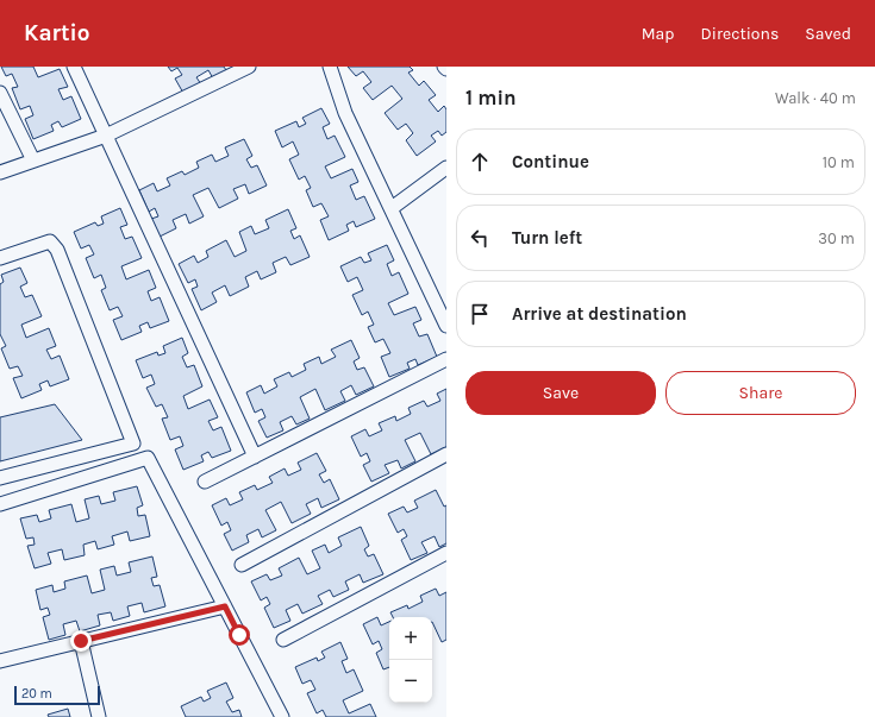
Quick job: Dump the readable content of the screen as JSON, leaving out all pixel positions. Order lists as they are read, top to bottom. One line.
{"scale_bar":"20 m","page":{"header":"Kartio","nav":["Map","Directions","Saved"],"heading":["1 min","Walk · 40 m"],"list":[["Continue","10 m"],["Turn left","30 m"],"Arrive at destination"],"buttons":["Save","Share"],"map_buttons":["+","−"],"scale":"20 m"}}
